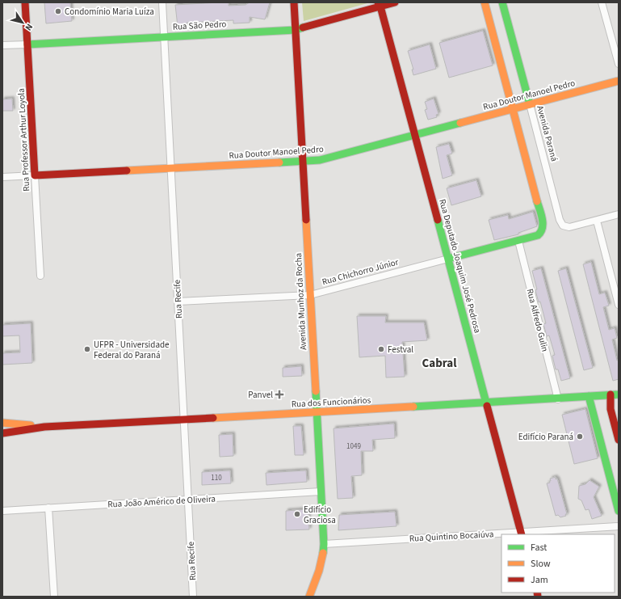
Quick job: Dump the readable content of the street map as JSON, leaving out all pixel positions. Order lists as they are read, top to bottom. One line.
{"streets":{"main road":["Rua São Pedro","Rua Doutor Manoel Pedro","Avenida Paraná","Rua Professor Arthur Loyola","Rua Deputado Joaquim José Pedrosa","Rua Chichorro Júnior","Avenida Munhoz da Rocha","Rua dos Funcionários"],"street":["Rua Recife","Rua Alfredo Gulin","Rua João Américo de Oliveira","Rua Quintino Bocaiúva"]},"crossings":[["Rua São Pedro","Rua Professor Arthur Loyola"],["Rua São Pedro","Rua Deputado Joaquim José Pedrosa"],["Rua São Pedro","Rua Recife"],["Rua São Pedro","Avenida Munhoz da Rocha"],["Rua Doutor Manoel Pedro","Avenida Paraná"],["Rua Doutor Manoel Pedro","Rua Professor Arthur Loyola"],["Rua Doutor Manoel Pedro","Rua Deputado Joaquim José Pedrosa"],["Rua Doutor Manoel Pedro","Rua Chichorro Júnior"],["Rua Doutor Manoel Pedro","Rua Recife"],["Rua Doutor Manoel Pedro","Avenida Munhoz da Rocha"],["Rua Deputado Joaquim José Pedrosa","Rua Chichorro Júnior"],["Rua Deputado Joaquim José Pedrosa","Rua dos Funcionários"],["Rua Deputado Joaquim José Pedrosa","Rua Quintino Bocaiúva"],["Rua Chichorro Júnior","Rua Recife"],["Rua Chichorro Júnior","Avenida Munhoz da Rocha"],["Rua Chichorro Júnior","Rua Alfredo Gulin"],["Rua Recife","Rua dos Funcionários"],["Rua Recife","Rua João Américo de Oliveira"],["Avenida Munhoz da Rocha","Rua dos Funcionários"],["Avenida Munhoz da Rocha","Rua João Américo de Oliveira"],["Avenida Munhoz da Rocha","Rua Quintino Bocaiúva"],["Rua Alfredo Gulin","Rua dos Funcionários"]],"districts":["Cabral"],"places":{"other":["Condomínio Maria Luíza","UFPR - Universidade Federal do Paraná","Festval","Edifício Paraná","Edifício Graciosa"],"health":["Panvel"]},"house_numbers":["1049","110"],"legend":["Fast","Slow","Jam"],"north":"bottom right"}
